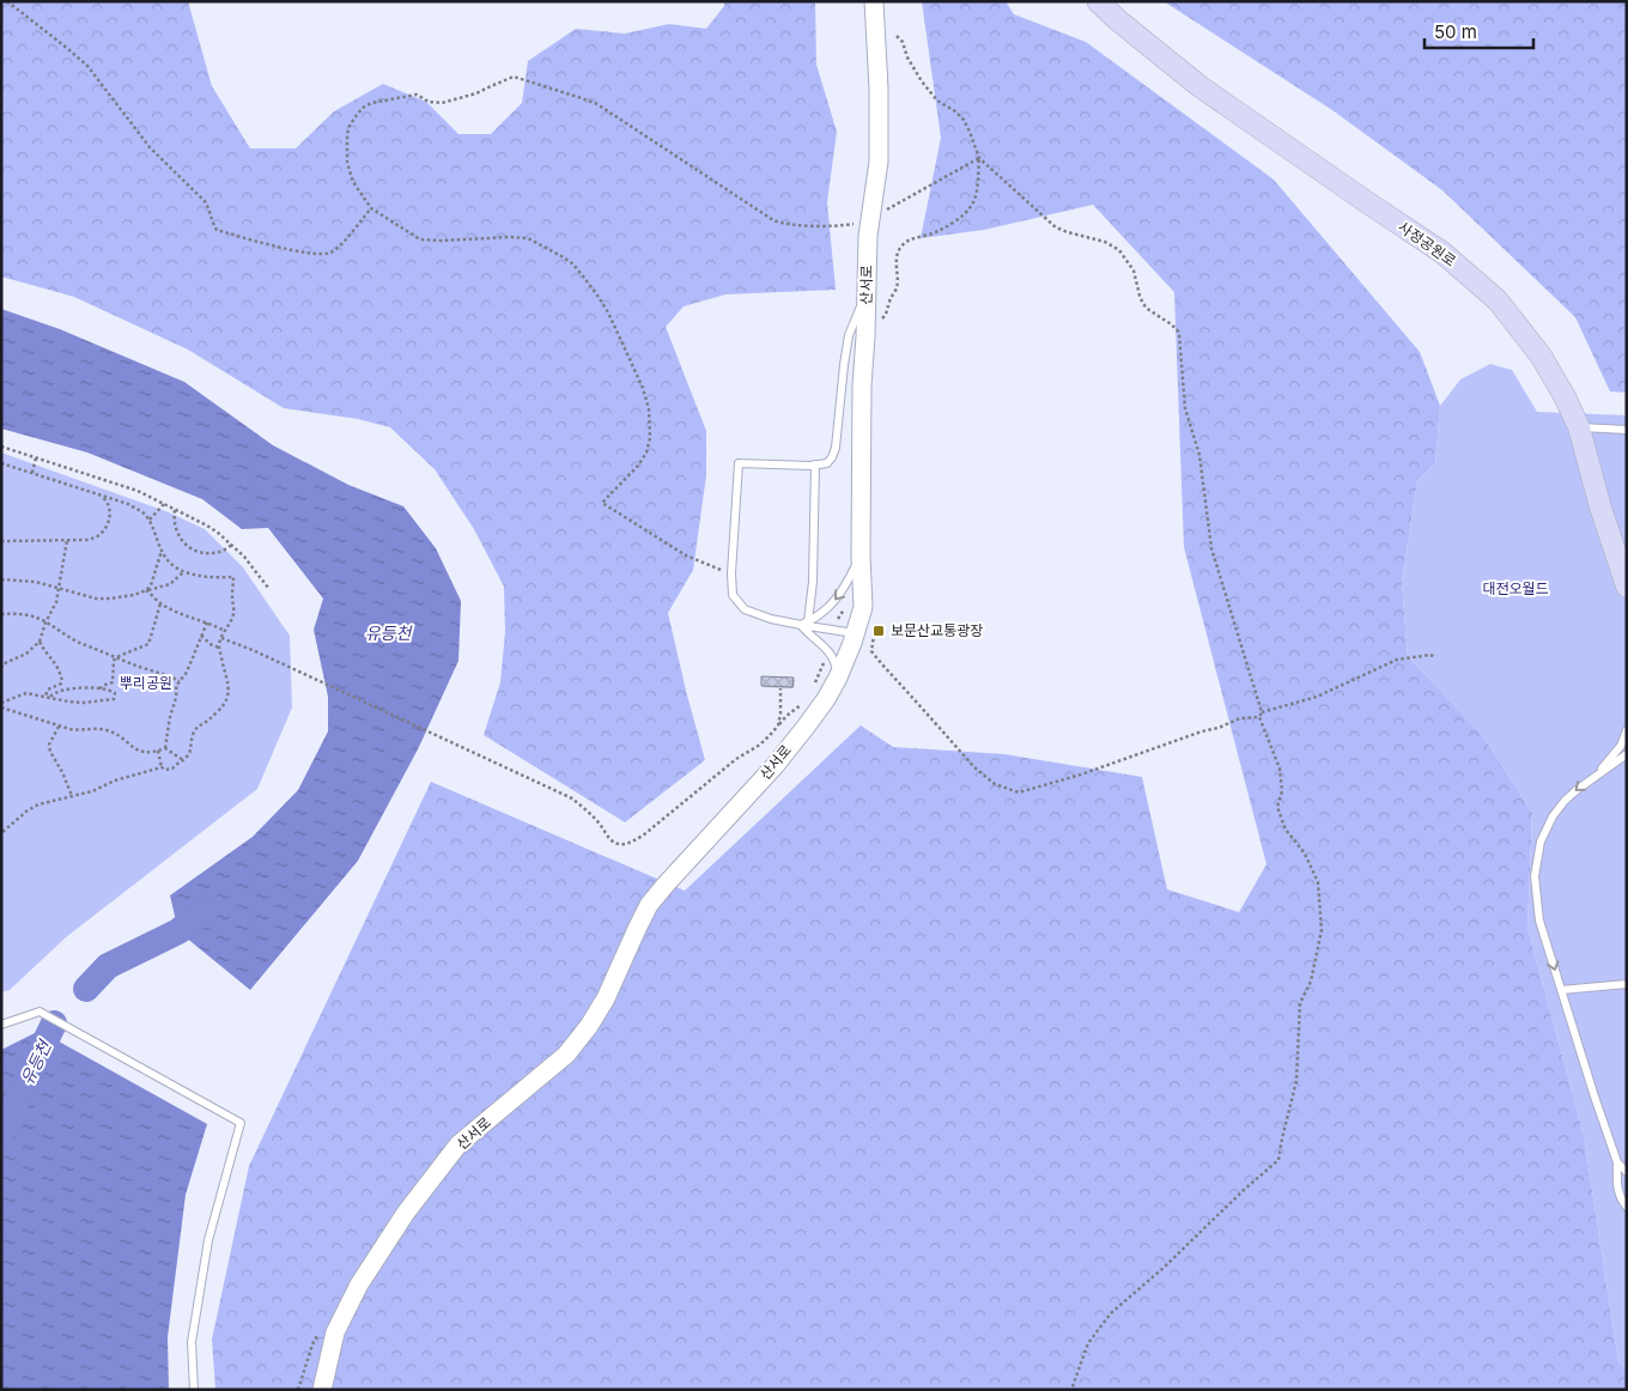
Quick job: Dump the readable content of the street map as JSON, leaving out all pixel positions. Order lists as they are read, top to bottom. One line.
{"streets":{"main road":["사정공원로"],"street":["산서로"]},"water":["유등천"],"parks":["대전오월드","뿌리공원"],"places":{"transit":["보문산교통광장"]},"scale_bar":"50 m"}
